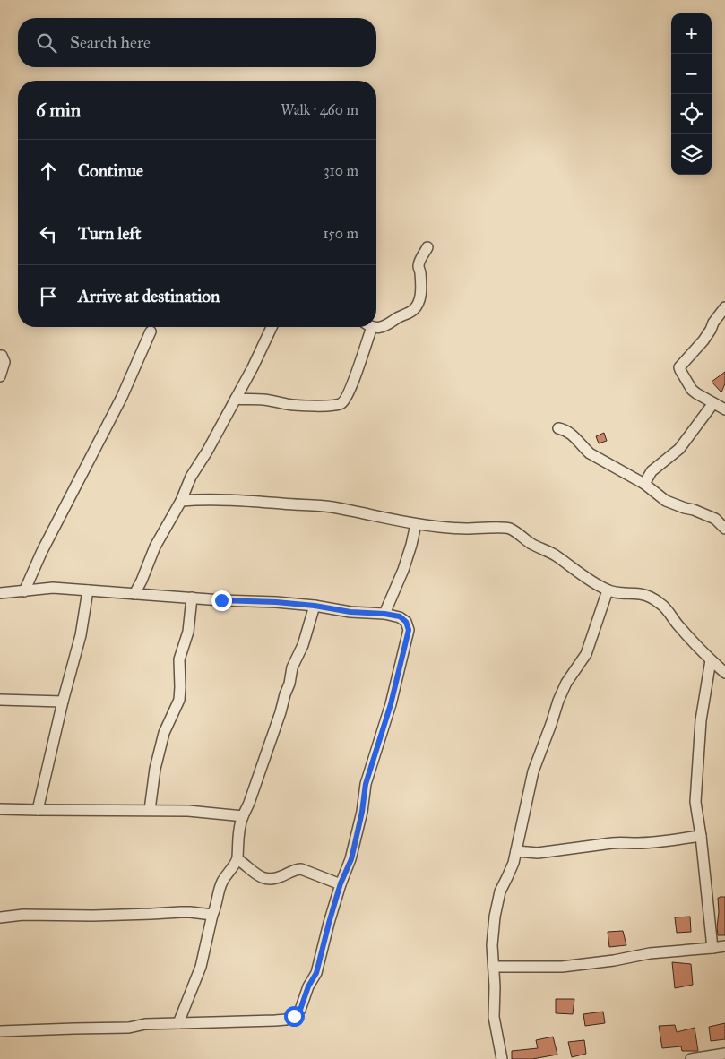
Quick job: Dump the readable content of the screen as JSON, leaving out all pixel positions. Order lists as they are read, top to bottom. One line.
{"page":{"map_buttons":["+","−"],"search":"Search here","heading":["6 min","Walk · 460 m"],"list":[["Continue","310 m"],["Turn left","150 m"],"Arrive at destination"]}}
